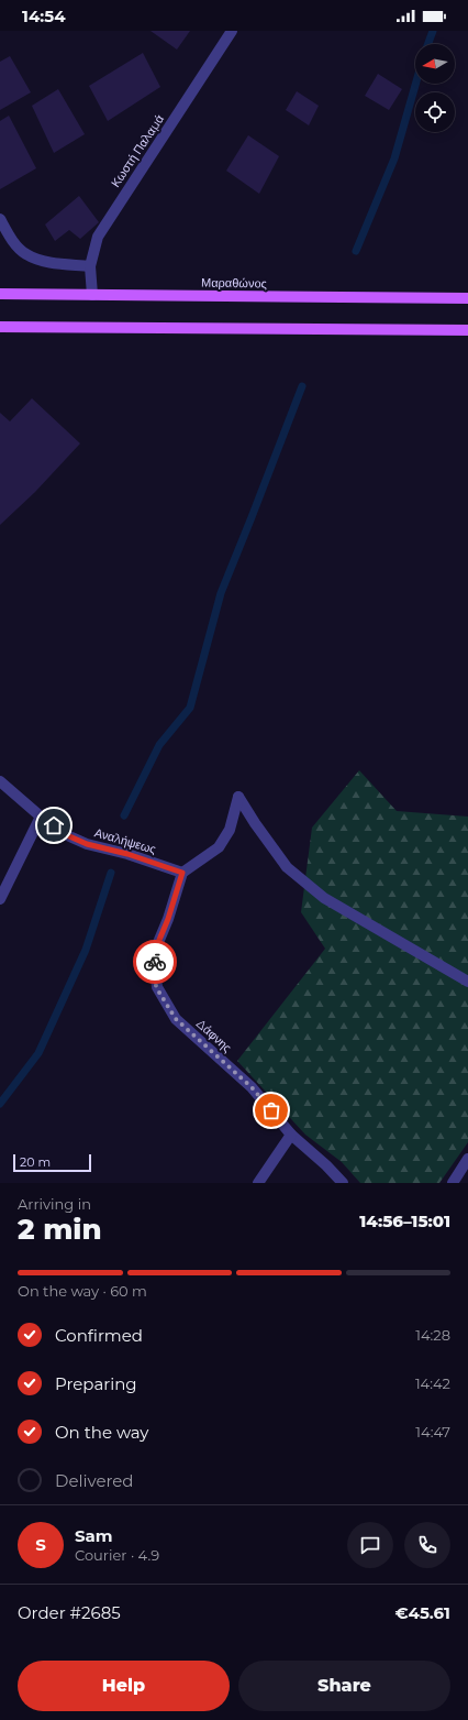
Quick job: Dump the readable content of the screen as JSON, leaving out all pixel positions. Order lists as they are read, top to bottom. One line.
{"streets":{"main road":["Μαραθώνος"],"street":["Κωστή Παλαμά","Αναλήψεως","Δάφνης"]},"crossings":[["Κωστή Παλαμά","Μαραθώνος"],["Αναλήψεως","Δάφνης"]],"scale_bar":"20 m","north":"left","page":{"status":"14:54","scale":"20 m","heading":["2 min","Arriving in","14:56–15:01"],"panel":["Sam","Courier · 4.9","Order #2685","€45.61"],"bar":"On the way · 60 m","list":[["Confirmed","14:28"],["Preparing","14:42"],["On the way","14:47"],"Delivered"],"round":"S","buttons":["Help","Share"]}}
